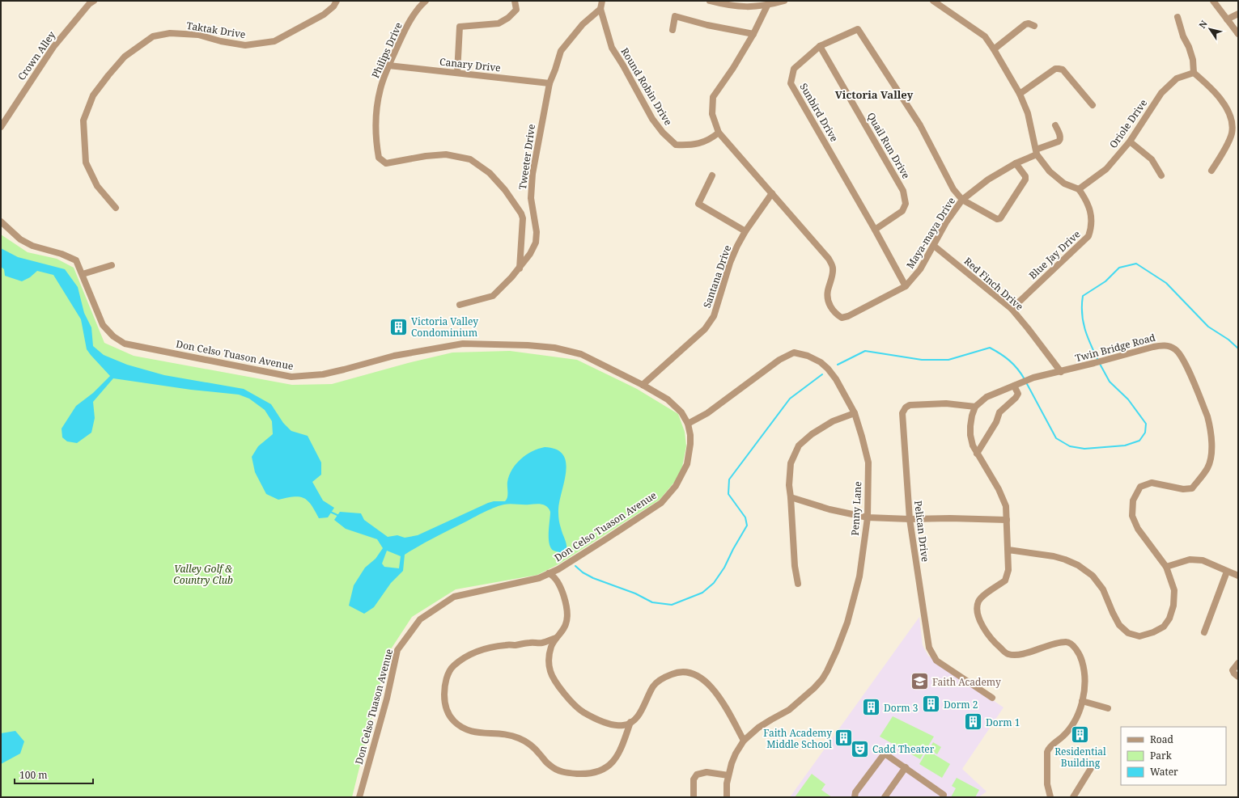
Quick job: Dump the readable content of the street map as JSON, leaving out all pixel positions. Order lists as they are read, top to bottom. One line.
{"streets":{"street":["Taktak Drive","Philips Drive","Crown Alley","Canary Drive","Round Robin Drive","Sunbird Drive","Oriole Drive","Quail Run Drive","Tweeter Drive","Maya-maya Drive","Blue Jay Drive","Santana Drive","Red Finch Drive","Twin Bridge Road","Don Celso Tuason Avenue","Penny Lane","Pelican Drive"]},"crossings":[["Philips Drive","Canary Drive"],["Philips Drive","Tweeter Drive"],["Canary Drive","Tweeter Drive"],["Round Robin Drive","Tweeter Drive"],["Round Robin Drive","Maya-maya Drive"],["Sunbird Drive","Quail Run Drive"],["Sunbird Drive","Maya-maya Drive"],["Oriole Drive","Blue Jay Drive"],["Maya-maya Drive","Santana Drive"],["Maya-maya Drive","Red Finch Drive"],["Blue Jay Drive","Red Finch Drive"],["Santana Drive","Don Celso Tuason Avenue"],["Red Finch Drive","Twin Bridge Road"],["Twin Bridge Road","Pelican Drive"],["Don Celso Tuason Avenue","Penny Lane"]],"districts":["Victoria Valley"],"parks":["Valley Golf & Country Club"],"places":{"building":["Victoria Valley Condominium","Dorm 2","Dorm 3","Dorm 1","Residential Building","Faith Academy Middle School"],"school or university":["Faith Academy"],"theatre":["Cadd Theater"]},"legend":["Road","Park","Water"],"scale_bar":"100 m","north":"top left"}
